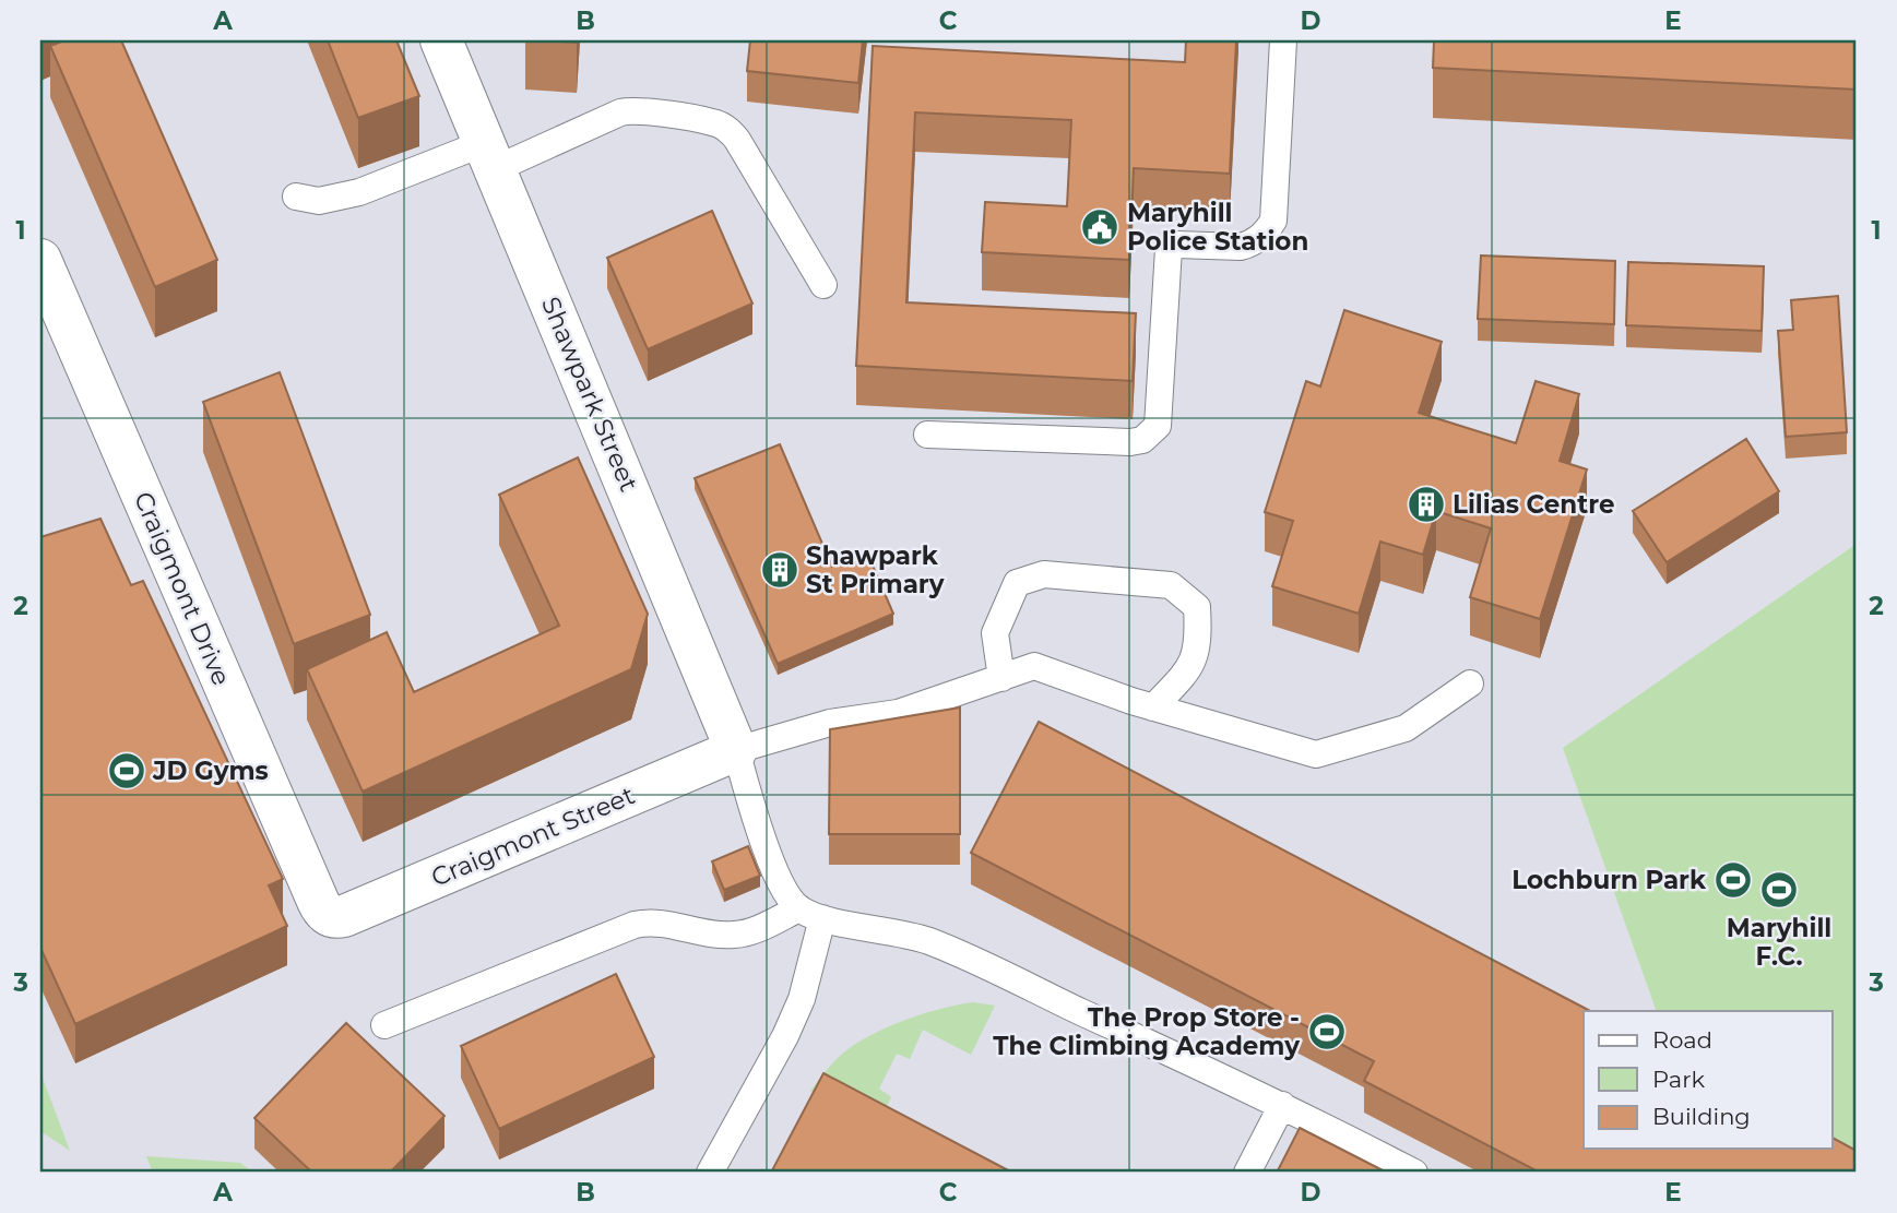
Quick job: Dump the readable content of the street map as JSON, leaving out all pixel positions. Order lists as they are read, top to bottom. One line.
{"streets":{"street":["Shawpark Street","Craigmont Drive","Craigmont Street"]},"crossings":[["Shawpark Street","Craigmont Street"],["Craigmont Drive","Craigmont Street"]],"places":{"public building":["Maryhill Police Station"],"building":["Lilias Centre","Shawpark St Primary"],"sports":["JD Gyms","Lochburn Park","Maryhill F.C.","The Prop Store - The Climbing Academy"]},"legend":["Road","Park","Building"],"grid":{"columns":["A","B","C","D","E"],"rows":["1","2","3"]}}
